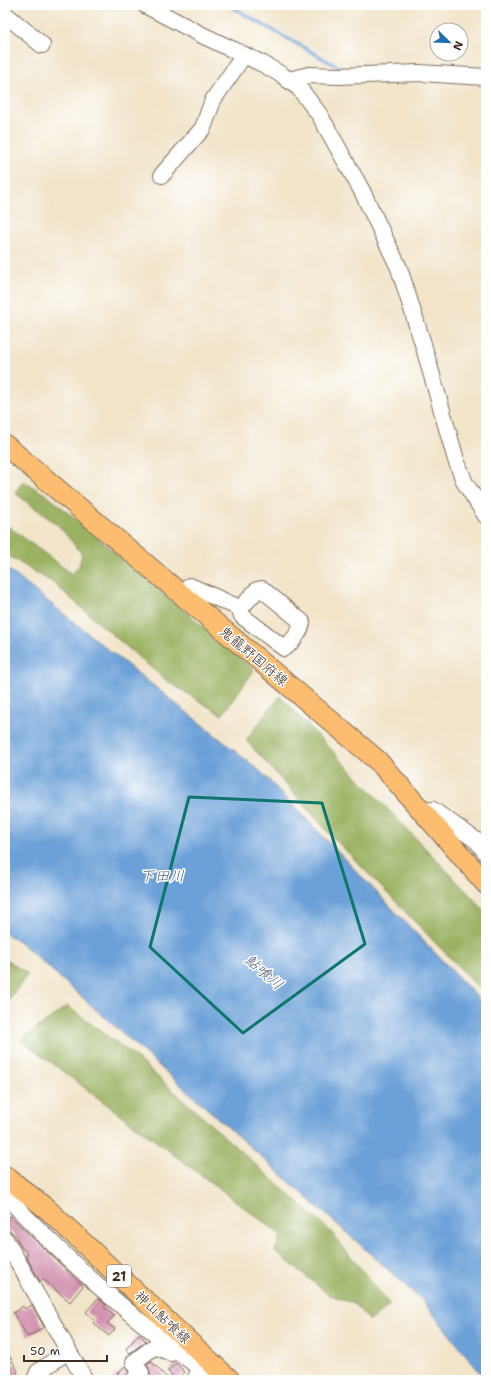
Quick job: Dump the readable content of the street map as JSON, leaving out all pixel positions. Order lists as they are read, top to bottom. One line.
{"streets":{"main road":["鬼籠野国府線","21","神山鮎喰線"]},"water":["下田川","鮎喰川"],"scale_bar":"50 m","north":"bottom right"}
